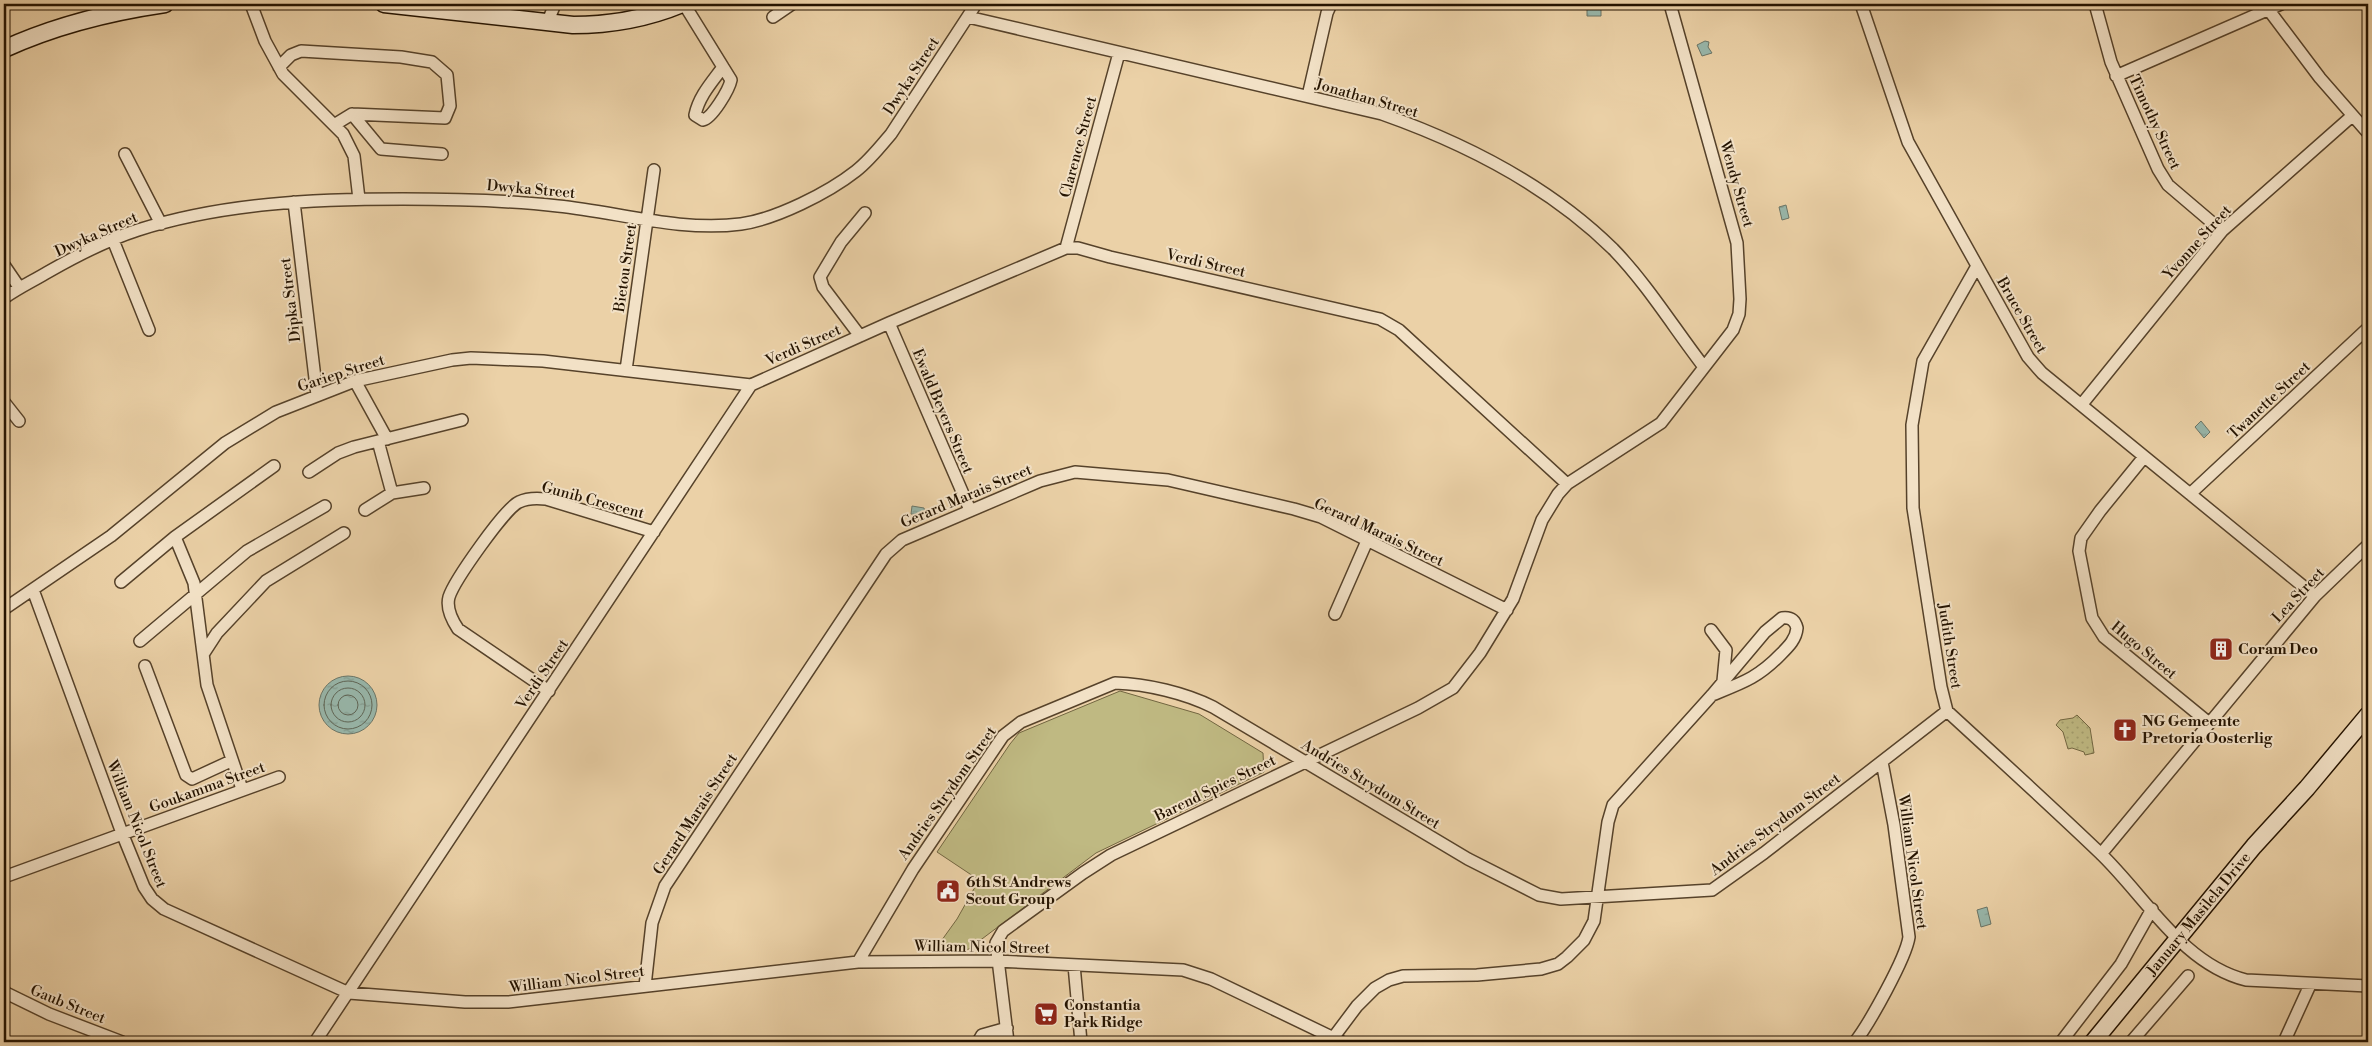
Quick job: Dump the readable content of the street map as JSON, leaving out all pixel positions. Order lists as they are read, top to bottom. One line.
{"streets":{"street":["Dwyka Street","Jonathan Street","Timothy Street","Clarence Street","Wendy Street","Yvonne Street","Verdi Street","Bietou Street","Dipka Street","Bruce Street","Gariep Street","Twanette Street","Ewald Beyers Street","Gerard Marais Street","Gunib Crescent","Lea Street","Judith Street","Hugo Street","Andries Strydom Street","Goukamma Street","Barend Spies Street","William Nicol Street","January Masilela Drive","Gaub Street"]},"crossings":[["Dwyka Street","Jonathan Street"],["Dwyka Street","Bietou Street"],["Dwyka Street","Dipka Street"],["Jonathan Street","Clarence Street"],["Jonathan Street","Wendy Street"],["Jonathan Street","Barend Spies Street"],["Timothy Street","Yvonne Street"],["Clarence Street","Verdi Street"],["Wendy Street","Barend Spies Street"],["Yvonne Street","Bruce Street"],["Verdi Street","Gariep Street"],["Verdi Street","Ewald Beyers Street"],["Verdi Street","Gunib Crescent"],["Verdi Street","Barend Spies Street"],["Verdi Street","William Nicol Street"],["Bietou Street","Gariep Street"],["Dipka Street","Gariep Street"],["Bruce Street","Twanette Street"],["Bruce Street","Lea Street"],["Bruce Street","Judith Street"],["Bruce Street","Hugo Street"],["Gariep Street","William Nicol Street"],["Ewald Beyers Street","Gerard Marais Street"],["Gerard Marais Street","Barend Spies Street"],["Gerard Marais Street","William Nicol Street"],["Lea Street","Judith Street"],["Lea Street","Hugo Street"],["Judith Street","Andries Strydom Street"],["Judith Street","January Masilela Drive"],["Andries Strydom Street","Barend Spies Street"],["Andries Strydom Street","William Nicol Street"],["Goukamma Street","William Nicol Street"],["Barend Spies Street","William Nicol Street"]],"places":{"building":["Coram Deo"],"church":["NG Gemeente Pretoria Oosterlig"],"public building":["6th St Andrews Scout Group"],"supermarket":["Constantia Park Ridge"]}}
